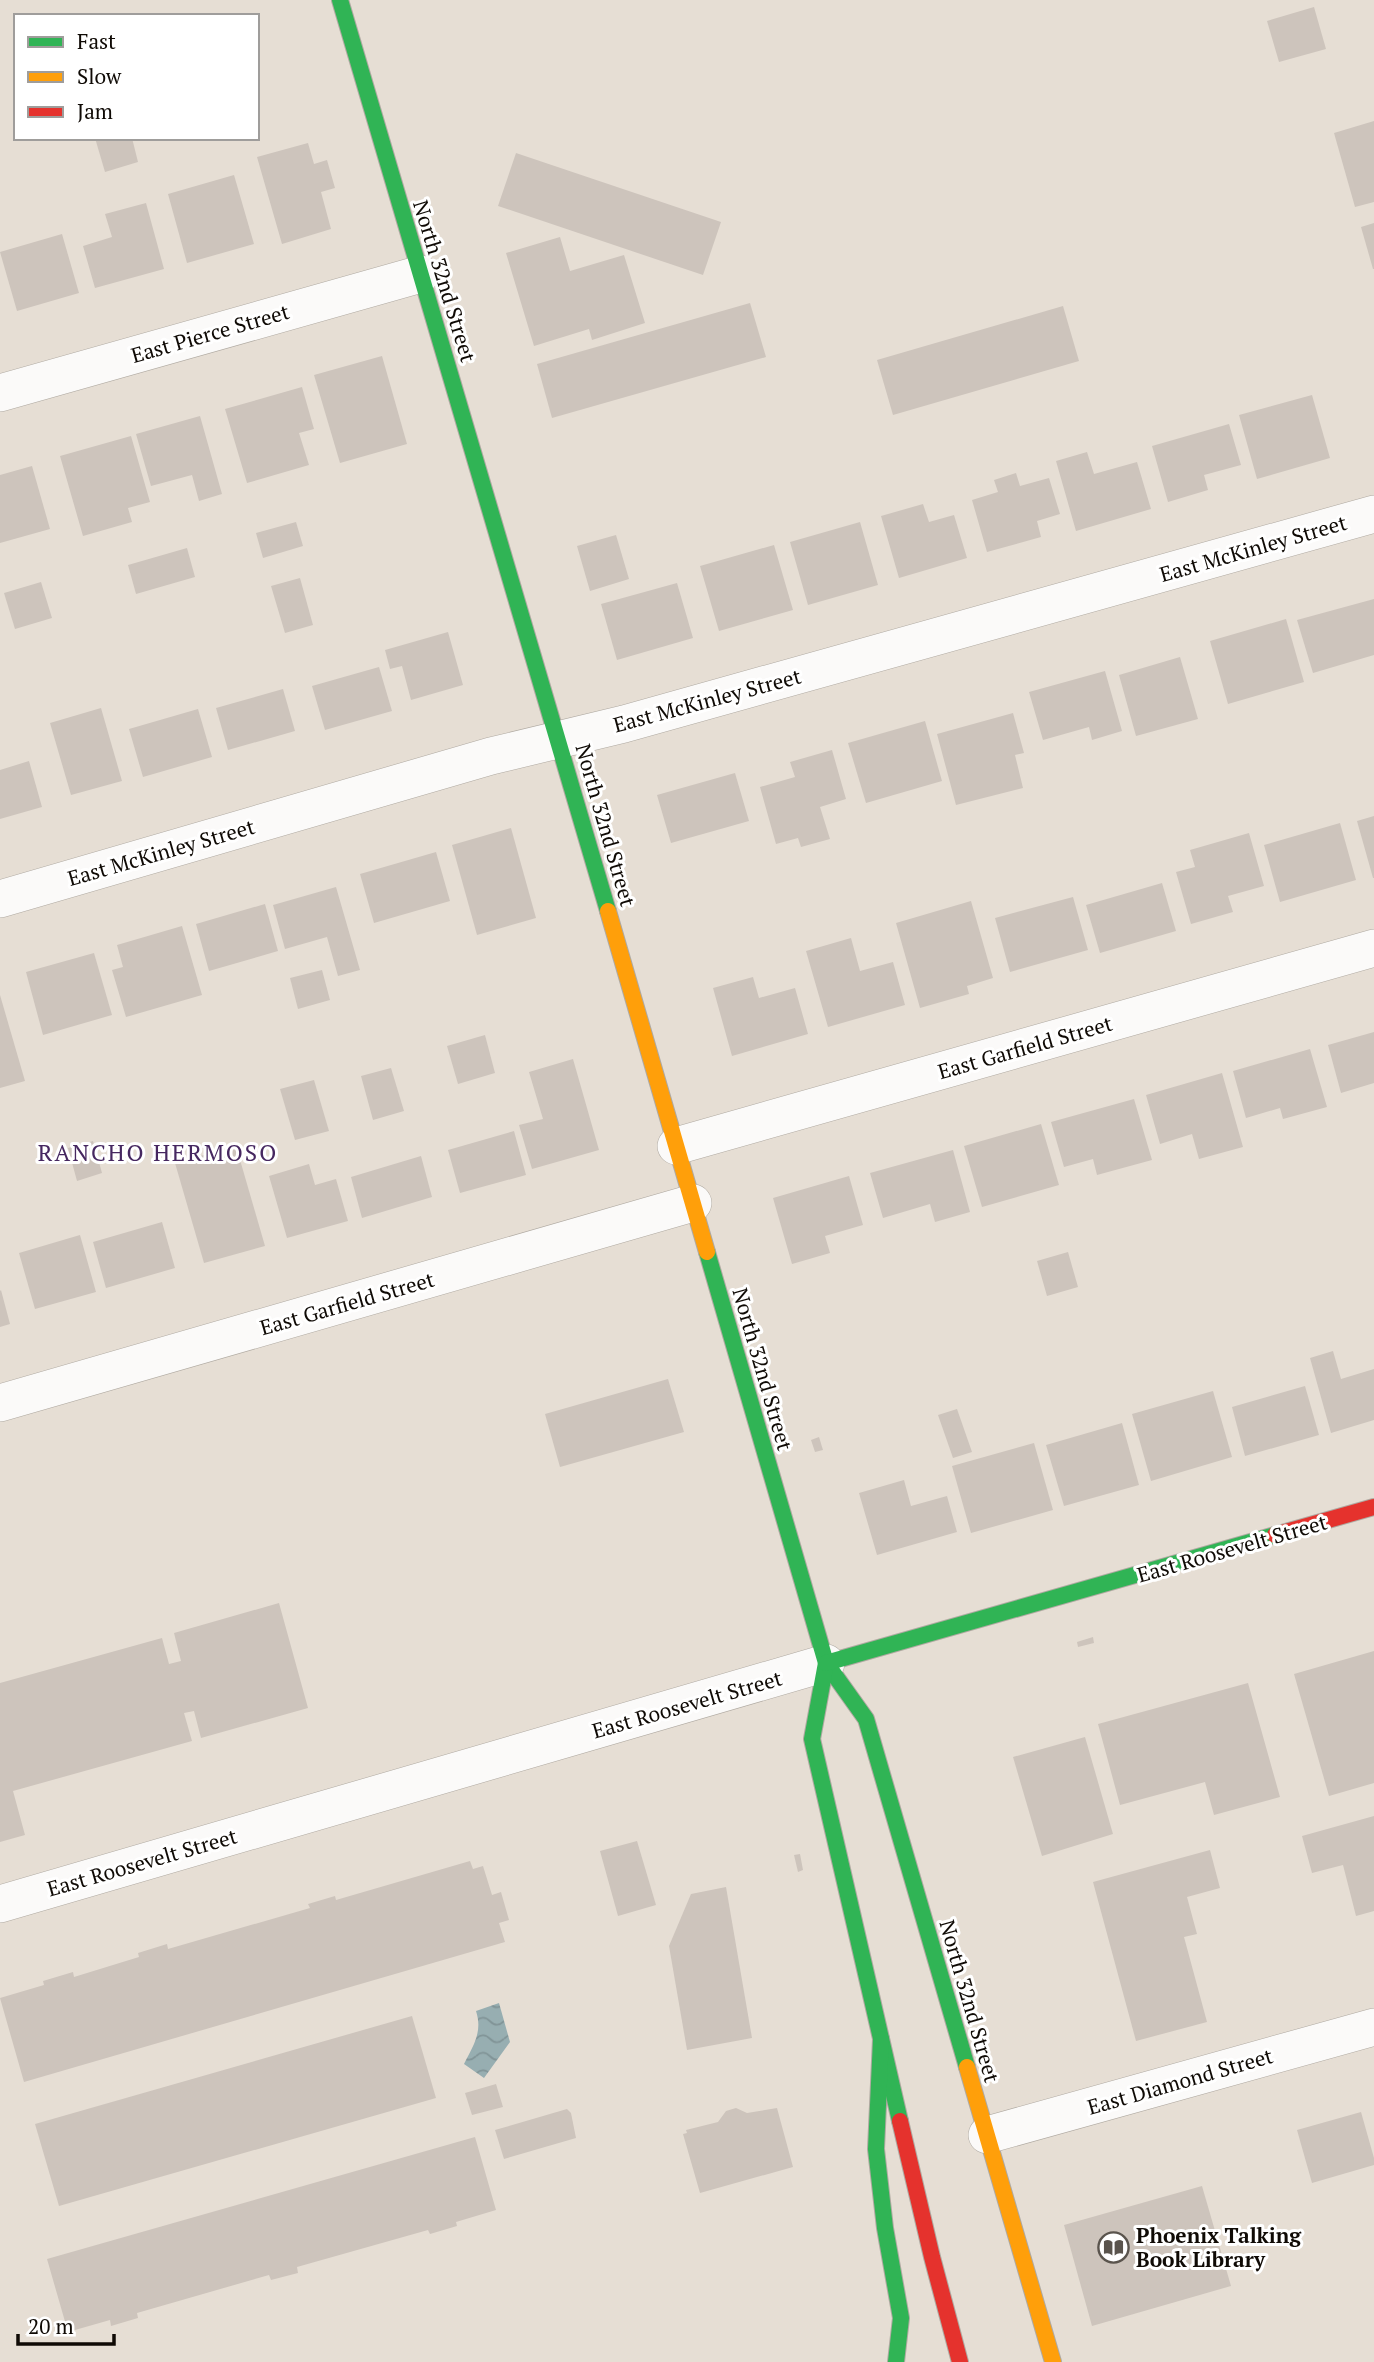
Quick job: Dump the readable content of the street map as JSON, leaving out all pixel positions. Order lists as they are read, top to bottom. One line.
{"streets":{"main road":["North 32nd Street","East Roosevelt Street"],"street":["East Pierce Street","East McKinley Street","East Garfield Street","East Diamond Street"]},"crossings":[["North 32nd Street","East Pierce Street"],["North 32nd Street","East McKinley Street"],["North 32nd Street","East Garfield Street"],["North 32nd Street","East Roosevelt Street"],["North 32nd Street","East Diamond Street"]],"districts":["RANCHO HERMOSO"],"places":{"library":["Phoenix Talking Book Library"]},"legend":["Fast","Slow","Jam"],"scale_bar":"20 m"}
